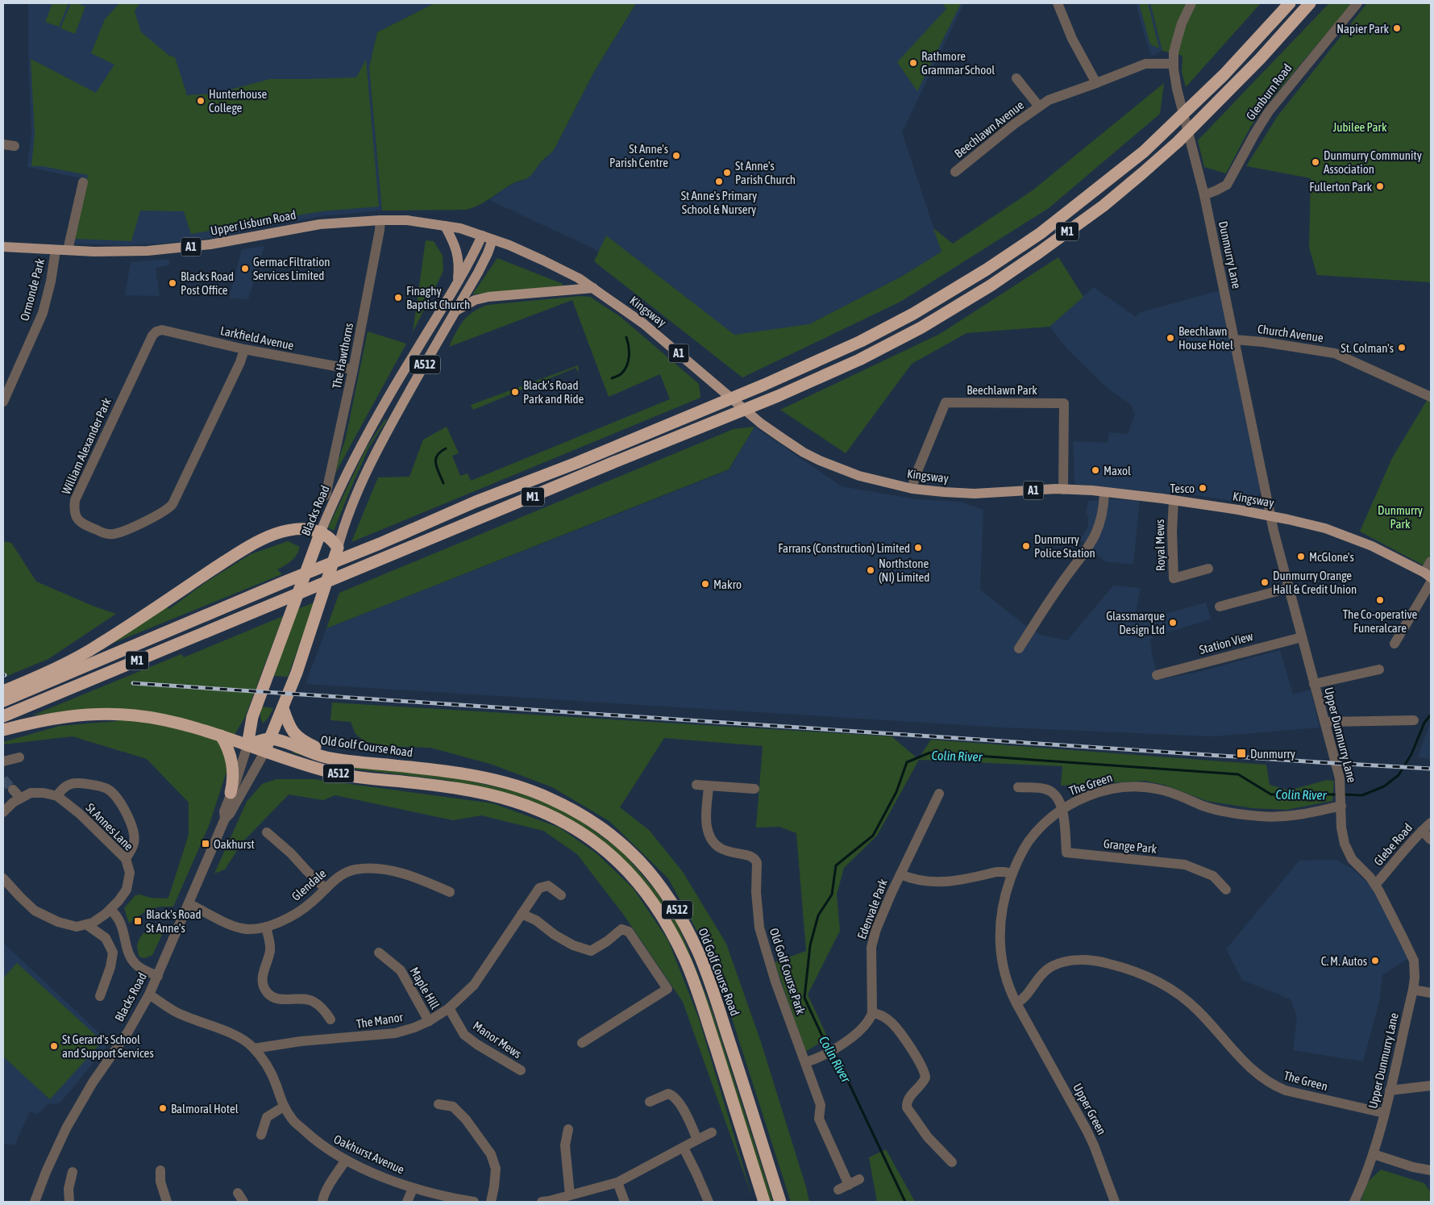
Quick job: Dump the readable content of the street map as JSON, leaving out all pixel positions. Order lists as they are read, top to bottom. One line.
{"streets":{"highway":["M1","A512","Blacks Road","Old Golf Course Road"],"main road":["Upper Lisburn Road","A1","Kingsway"],"street":["Glenburn Road","Beechlawn Avenue","Dunmurry Lane","Ormonde Park","Church Avenue","Larkfield Avenue","The Hawthorns","Beechlawn Park","William Alexander Park","Royal Mews","Station View","Upper Dunmurry Lane","The Green","St Annes Lane","Glebe Road","Grange Park","Glendale","Edenvale Park","Old Golf Course Park","Maple Hill","The Manor","Manor Mews","Upper Green","Oakhurst Avenue"]},"crossings":[["Glenburn Road","Dunmurry Lane"],["Beechlawn Avenue","Dunmurry Lane"],["Upper Lisburn Road","Ormonde Park"],["Upper Lisburn Road","Kingsway"],["Upper Lisburn Road","The Hawthorns"],["Upper Lisburn Road","Blacks Road"],["Dunmurry Lane","Kingsway"],["Dunmurry Lane","Church Avenue"],["Dunmurry Lane","Upper Dunmurry Lane"],["Kingsway","Beechlawn Park"],["Kingsway","Blacks Road"],["Kingsway","Royal Mews"],["Kingsway","Upper Dunmurry Lane"],["Larkfield Avenue","The Hawthorns"],["Larkfield Avenue","William Alexander Park"],["A512","Blacks Road"],["A512","Old Golf Course Road"],["Blacks Road","Old Golf Course Road"],["Blacks Road","Glendale"],["Blacks Road","Oakhurst Avenue"],["Station View","Upper Dunmurry Lane"],["Upper Dunmurry Lane","The Green"],["Upper Dunmurry Lane","Glebe Road"],["The Green","Grange Park"],["The Green","Edenvale Park"],["The Green","Upper Green"],["Maple Hill","The Manor"],["The Manor","Manor Mews"],["The Manor","Oakhurst Avenue"]],"water":["Colin River"],"parks":["Jubilee Park","Dunmurry Park"],"places":{"other":["Napier Park","Rathmore Grammar School","Hunterhouse College","St Anne's Parish Centre","Dunmurry Community Association","St Anne's Parish Church","St Anne's Primary School & Nursery","Fullerton Park","Germac Filtration Services Limited","Blacks Road Post Office","Finaghy Baptist Church","Beechlawn House Hotel","St. Colman's","Black's Road Park and Ride","Maxol","Tesco","Dunmurry Police Station","Farrans (Construction) Limited","McGlone's","Northstone (NI) Limited","Dunmurry Orange Hall & Credit Union","Makro","The Co-operative Funeralcare","Glassmarque Design Ltd","C. M. Autos","St Gerard's School and Support Services","Balmoral Hotel"],"transit":["Dunmurry","Oakhurst","Black's Road St Anne's"]}}
